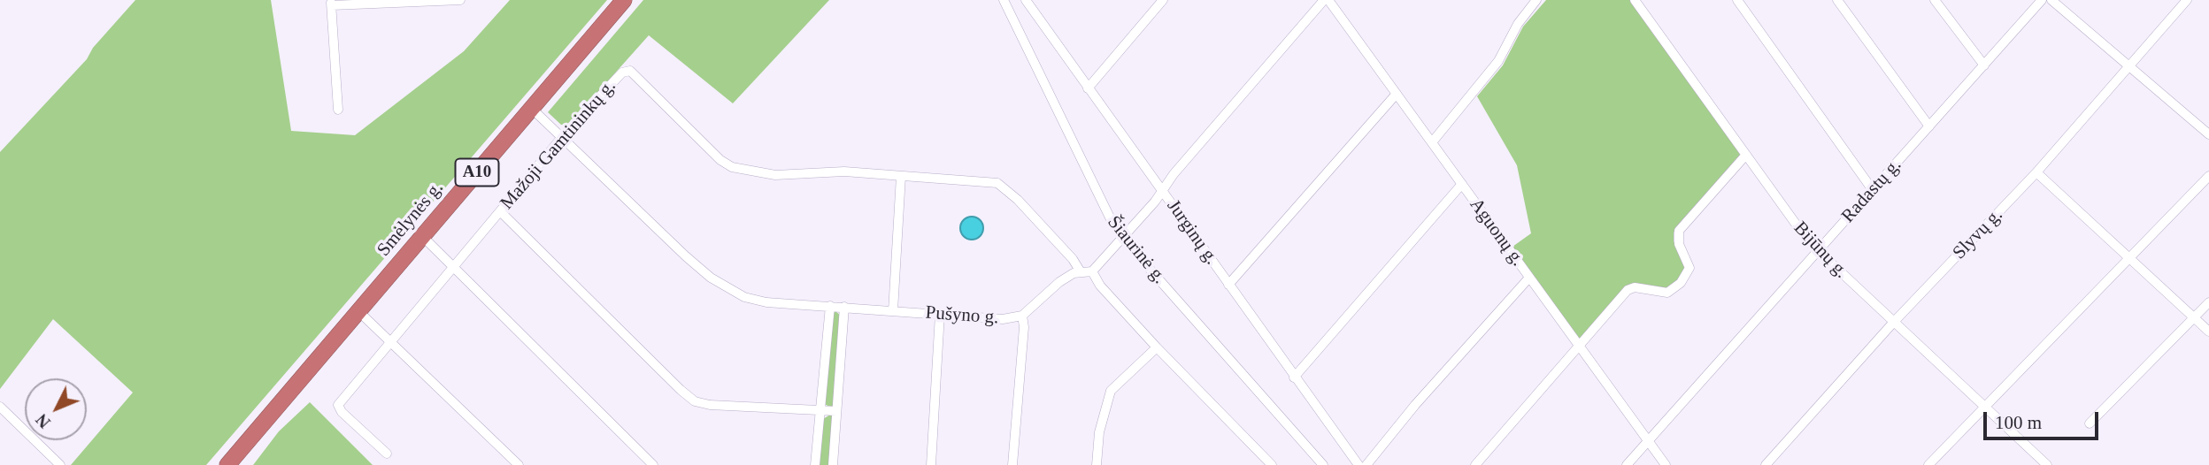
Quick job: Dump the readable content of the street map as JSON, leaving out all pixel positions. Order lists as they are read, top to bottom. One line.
{"streets":{"highway":["A10","Smėlynės g."],"street":["Mažoji Gamtininkų g.","Radastų g.","Jurginų g.","Aguonų g.","Slyvų g.","Šiaurinė g.","Bijūnų g.","Pušyno g."]},"crossings":[["Mažoji Gamtininkų g.","Pušyno g."],["Radastų g.","Aguonų g."],["Radastų g.","Bijūnų g."],["Smėlynės g.","Pušyno g."],["Slyvų g.","Bijūnų g."]],"scale_bar":"100 m","north":"bottom left"}
